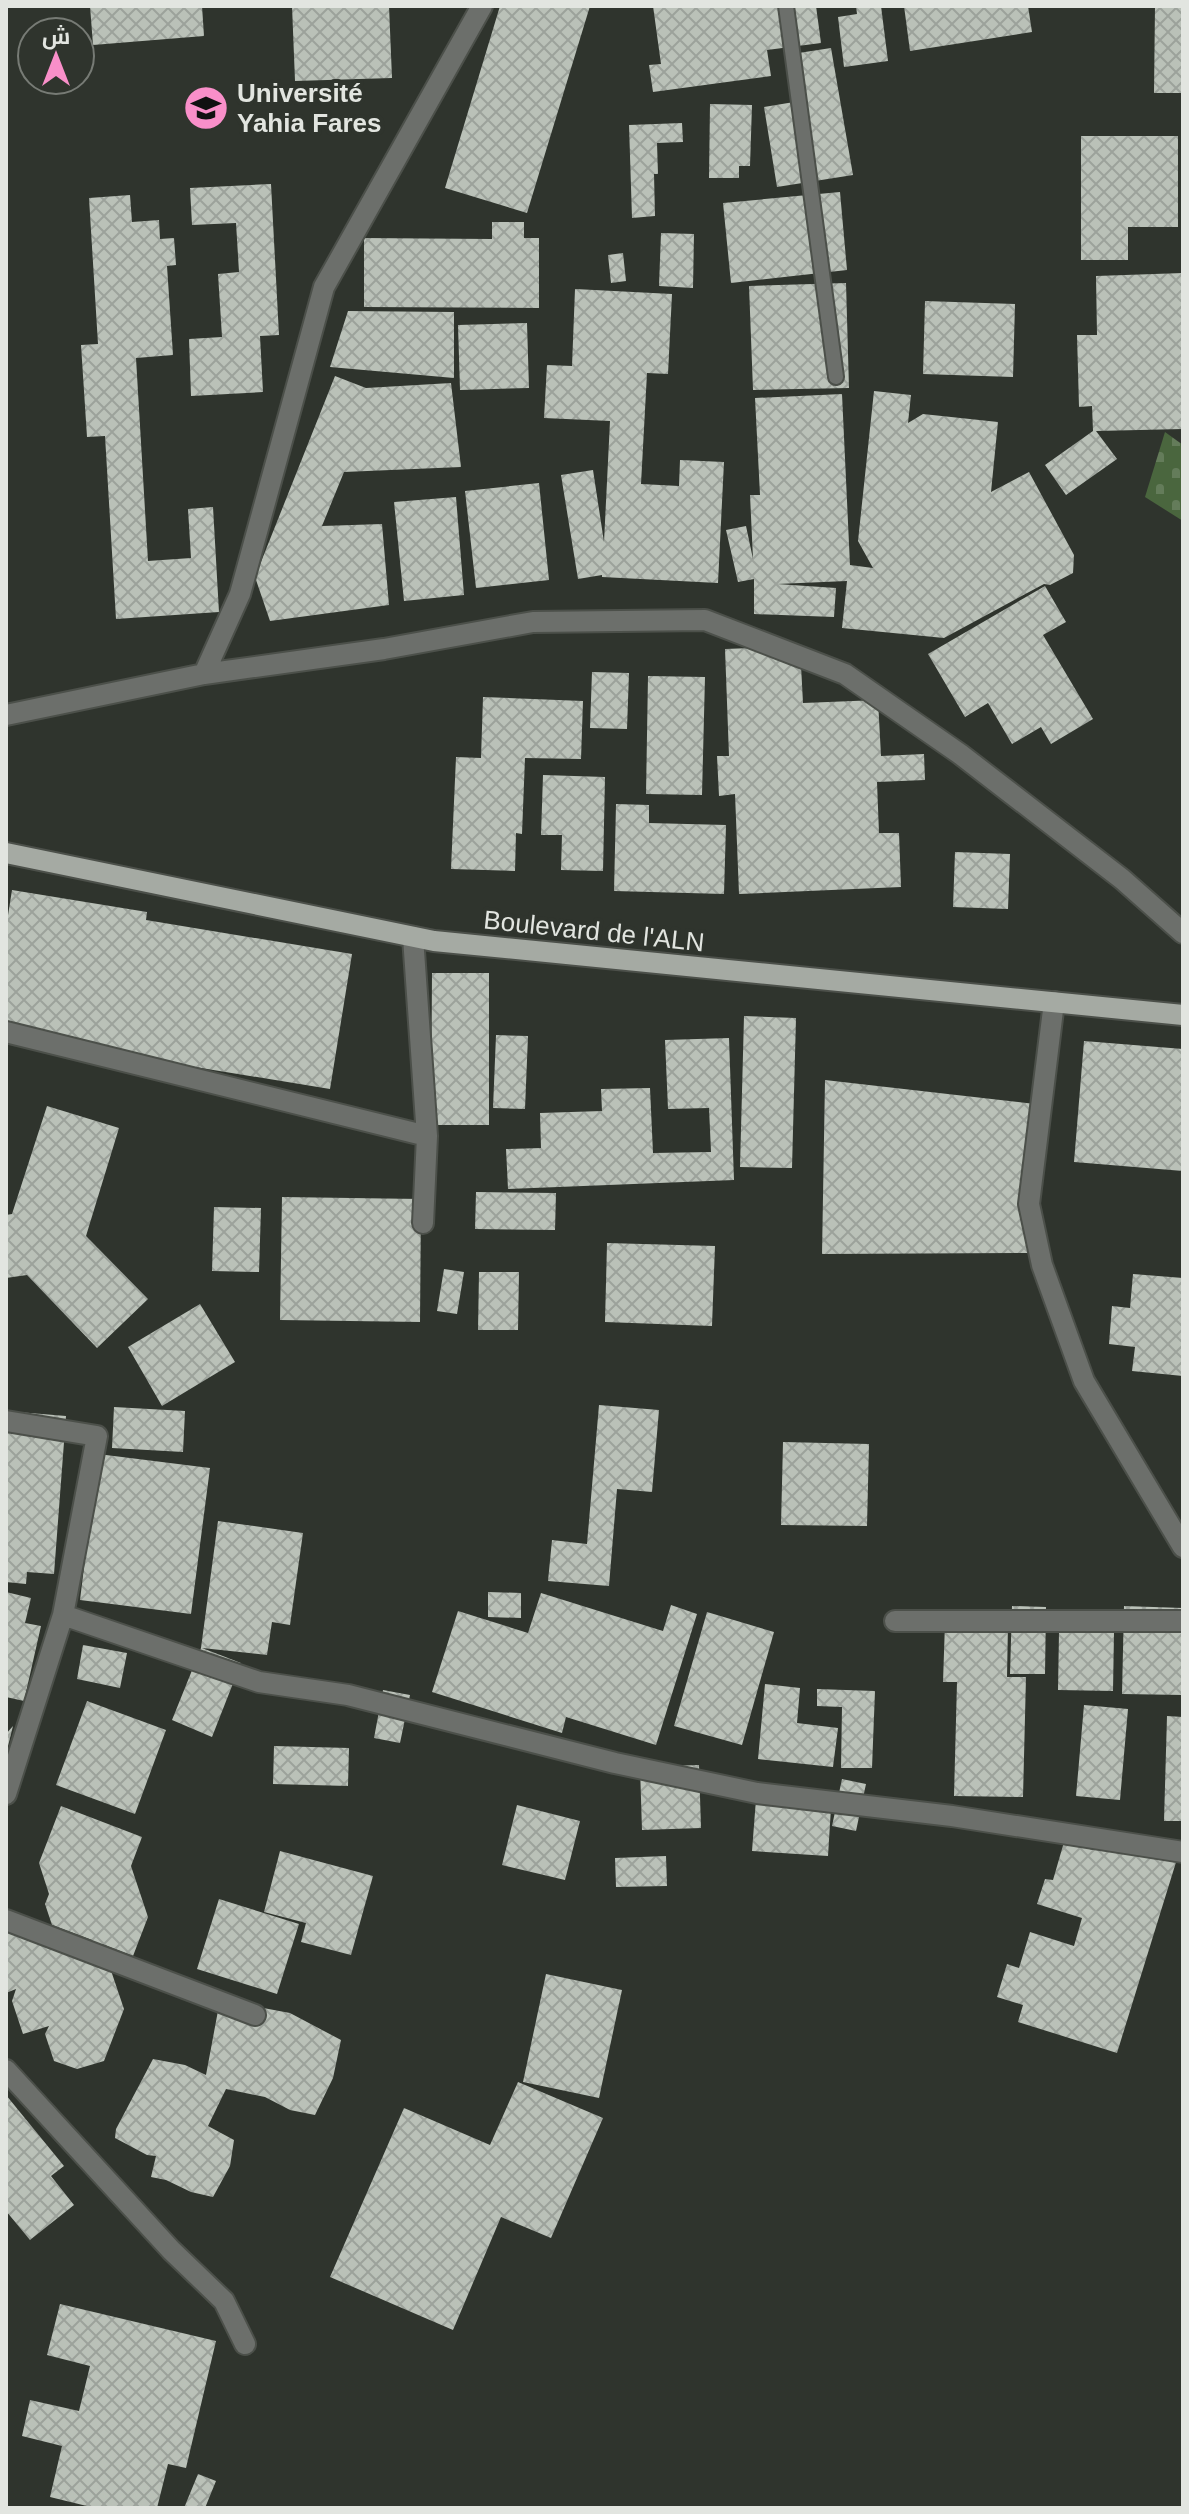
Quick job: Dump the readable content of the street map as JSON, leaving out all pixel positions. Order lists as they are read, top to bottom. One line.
{"streets":{"main road":["Boulevard de l'ALN"]},"places":{"school or university":["Université Yahia Fares"]},"north":"top"}
